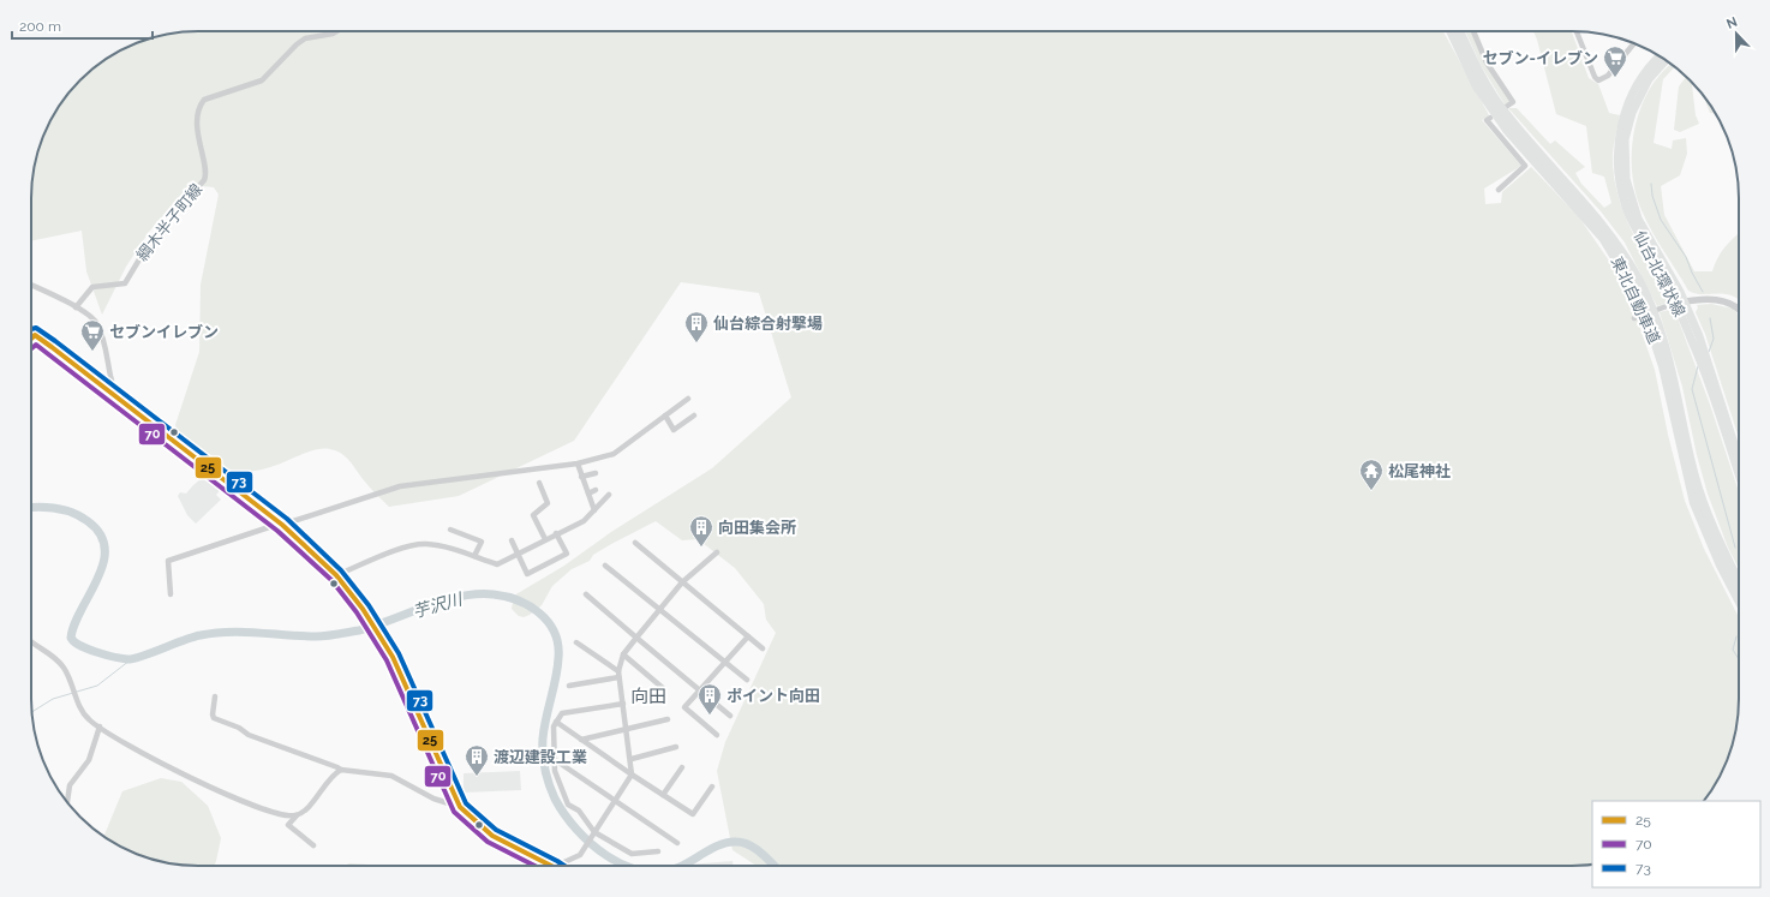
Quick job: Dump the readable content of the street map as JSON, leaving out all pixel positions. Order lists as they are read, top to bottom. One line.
{"streets":{"highway":["東北自動車道"],"main road":["仙台北環状線"],"street":["綱木半子町線"]},"districts":["向田"],"water":["芋沢川"],"places":{"supermarket":["セブン-イレブン","セブンイレブン"],"building":["仙台綜合射撃場","向田集会所","ポイント向田","渡辺建設工業"],"temple":["松尾神社"]},"lines":["transit line 73","transit line 25","transit line 70"],"legend":["25","70","73"],"scale_bar":"200 m","north":"top"}
